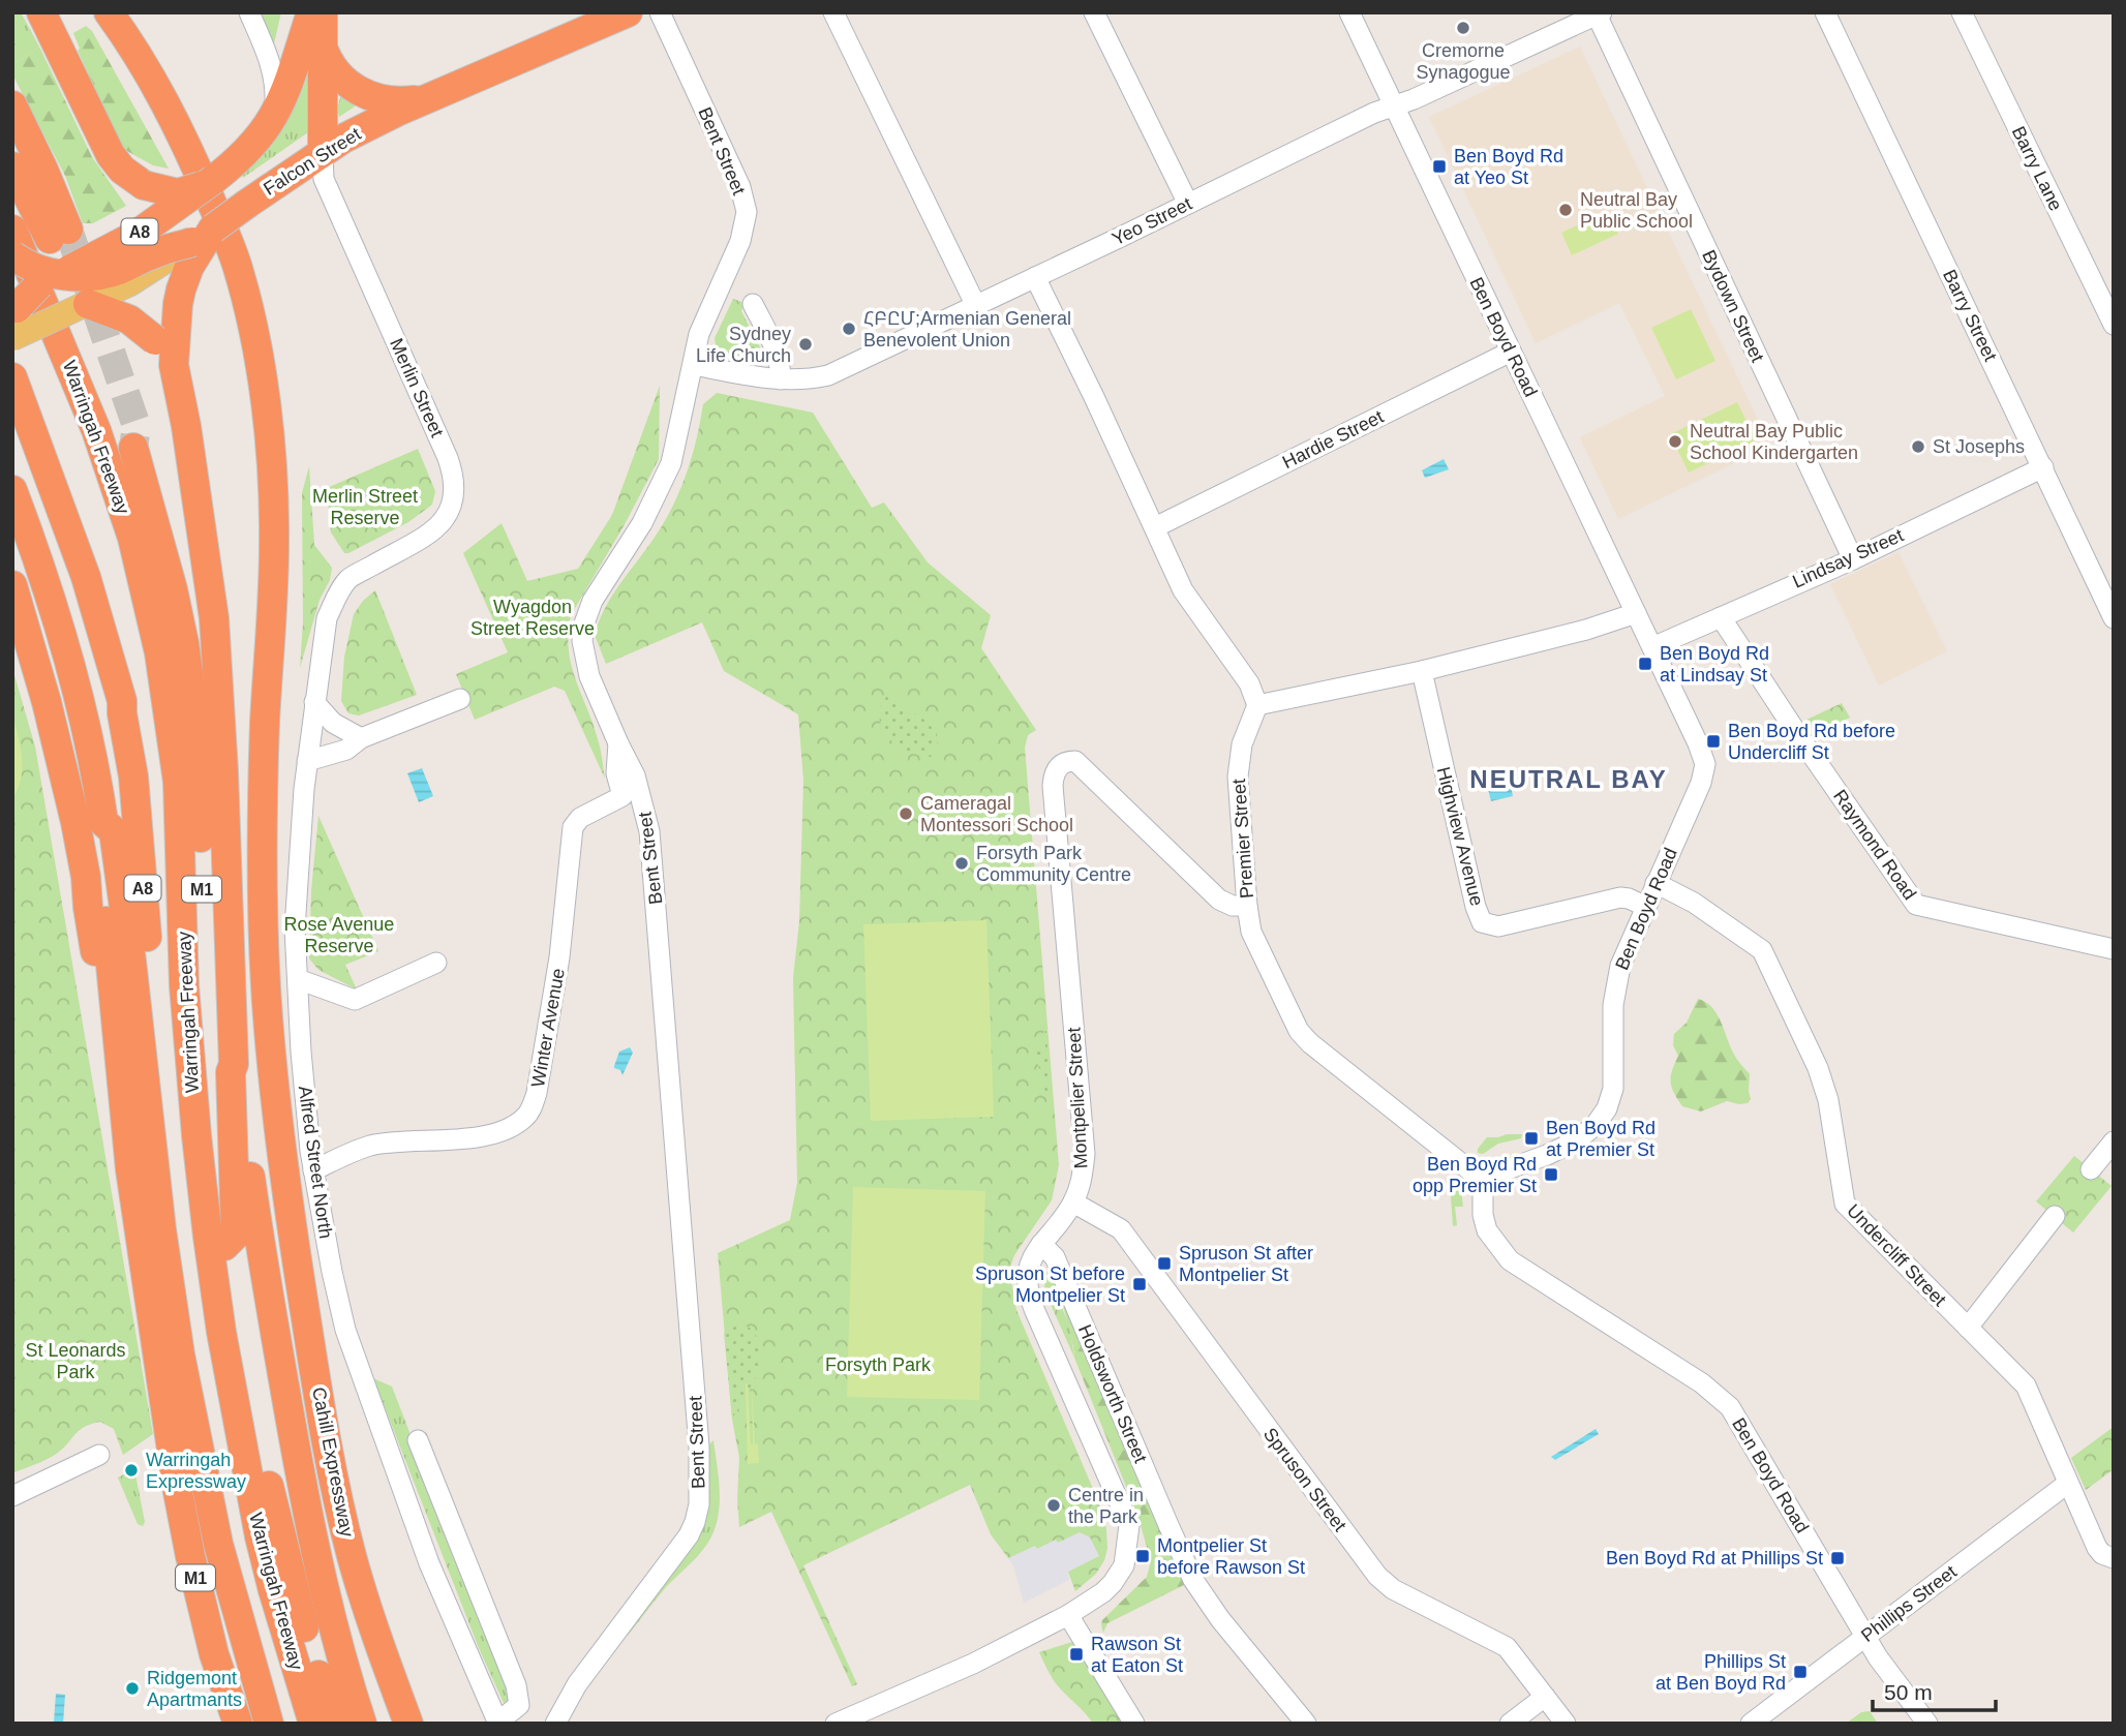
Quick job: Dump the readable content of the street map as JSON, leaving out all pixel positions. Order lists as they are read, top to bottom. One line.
{"streets":{"highway":["Falcon Street","A8","Warringah Freeway","M1","Cahill Expressway"],"street":["Bent Street","Barry Lane","Yeo Street","Bydown Street","Barry Street","Ben Boyd Road","Merlin Street","Hardie Street","Lindsay Street","Highview Avenue","Premier Street","Raymond Road","Winter Avenue","Montpelier Street","Alfred Street North","Undercliff Street","Holdsworth Street","Spruson Street","Phillips Street"]},"crossings":[["Bent Street","Yeo Street"],["Bent Street","Winter Avenue"],["Falcon Street","Merlin Street"],["Yeo Street","Bydown Street"],["Yeo Street","Ben Boyd Road"],["A8","M1"],["Bydown Street","Lindsay Street"],["Barry Street","Lindsay Street"],["Ben Boyd Road","Hardie Street"],["Ben Boyd Road","Lindsay Street"],["Ben Boyd Road","Highview Avenue"],["Ben Boyd Road","Premier Street"],["Ben Boyd Road","Undercliff Street"],["Ben Boyd Road","Phillips Street"],["Merlin Street","Alfred Street North"],["Lindsay Street","Raymond Road"],["Premier Street","Montpelier Street"],["Winter Avenue","Alfred Street North"],["Montpelier Street","Holdsworth Street"],["Montpelier Street","Spruson Street"],["Undercliff Street","Phillips Street"]],"districts":["NEUTRAL BAY"],"parks":["Merlin Street Reserve","Wyagdon Street Reserve","Rose Avenue Reserve","St Leonards Park","Forsyth Park"],"places":{"other":["Cremorne Synagogue","Neutral Bay Public School","ՀԲԸՄ;Armenian General Benevolent Union","Sydney Life Church","Neutral Bay Public School Kindergarten","St Josephs","Cameragal Montessori School","Forsyth Park Community Centre","Warringah Expressway","Centre in the Park","Ridgemont Apartmants"],"transit":["Ben Boyd Rd at Yeo St","Ben Boyd Rd at Lindsay St","Ben Boyd Rd before Undercliff St","Ben Boyd Rd at Premier St","Ben Boyd Rd opp Premier St","Spruson St after Montpelier St","Spruson St before Montpelier St","Montpelier St before Rawson St","Ben Boyd Rd at Phillips St","Rawson St at Eaton St","Phillips St at Ben Boyd Rd"]},"scale_bar":"50 m"}
